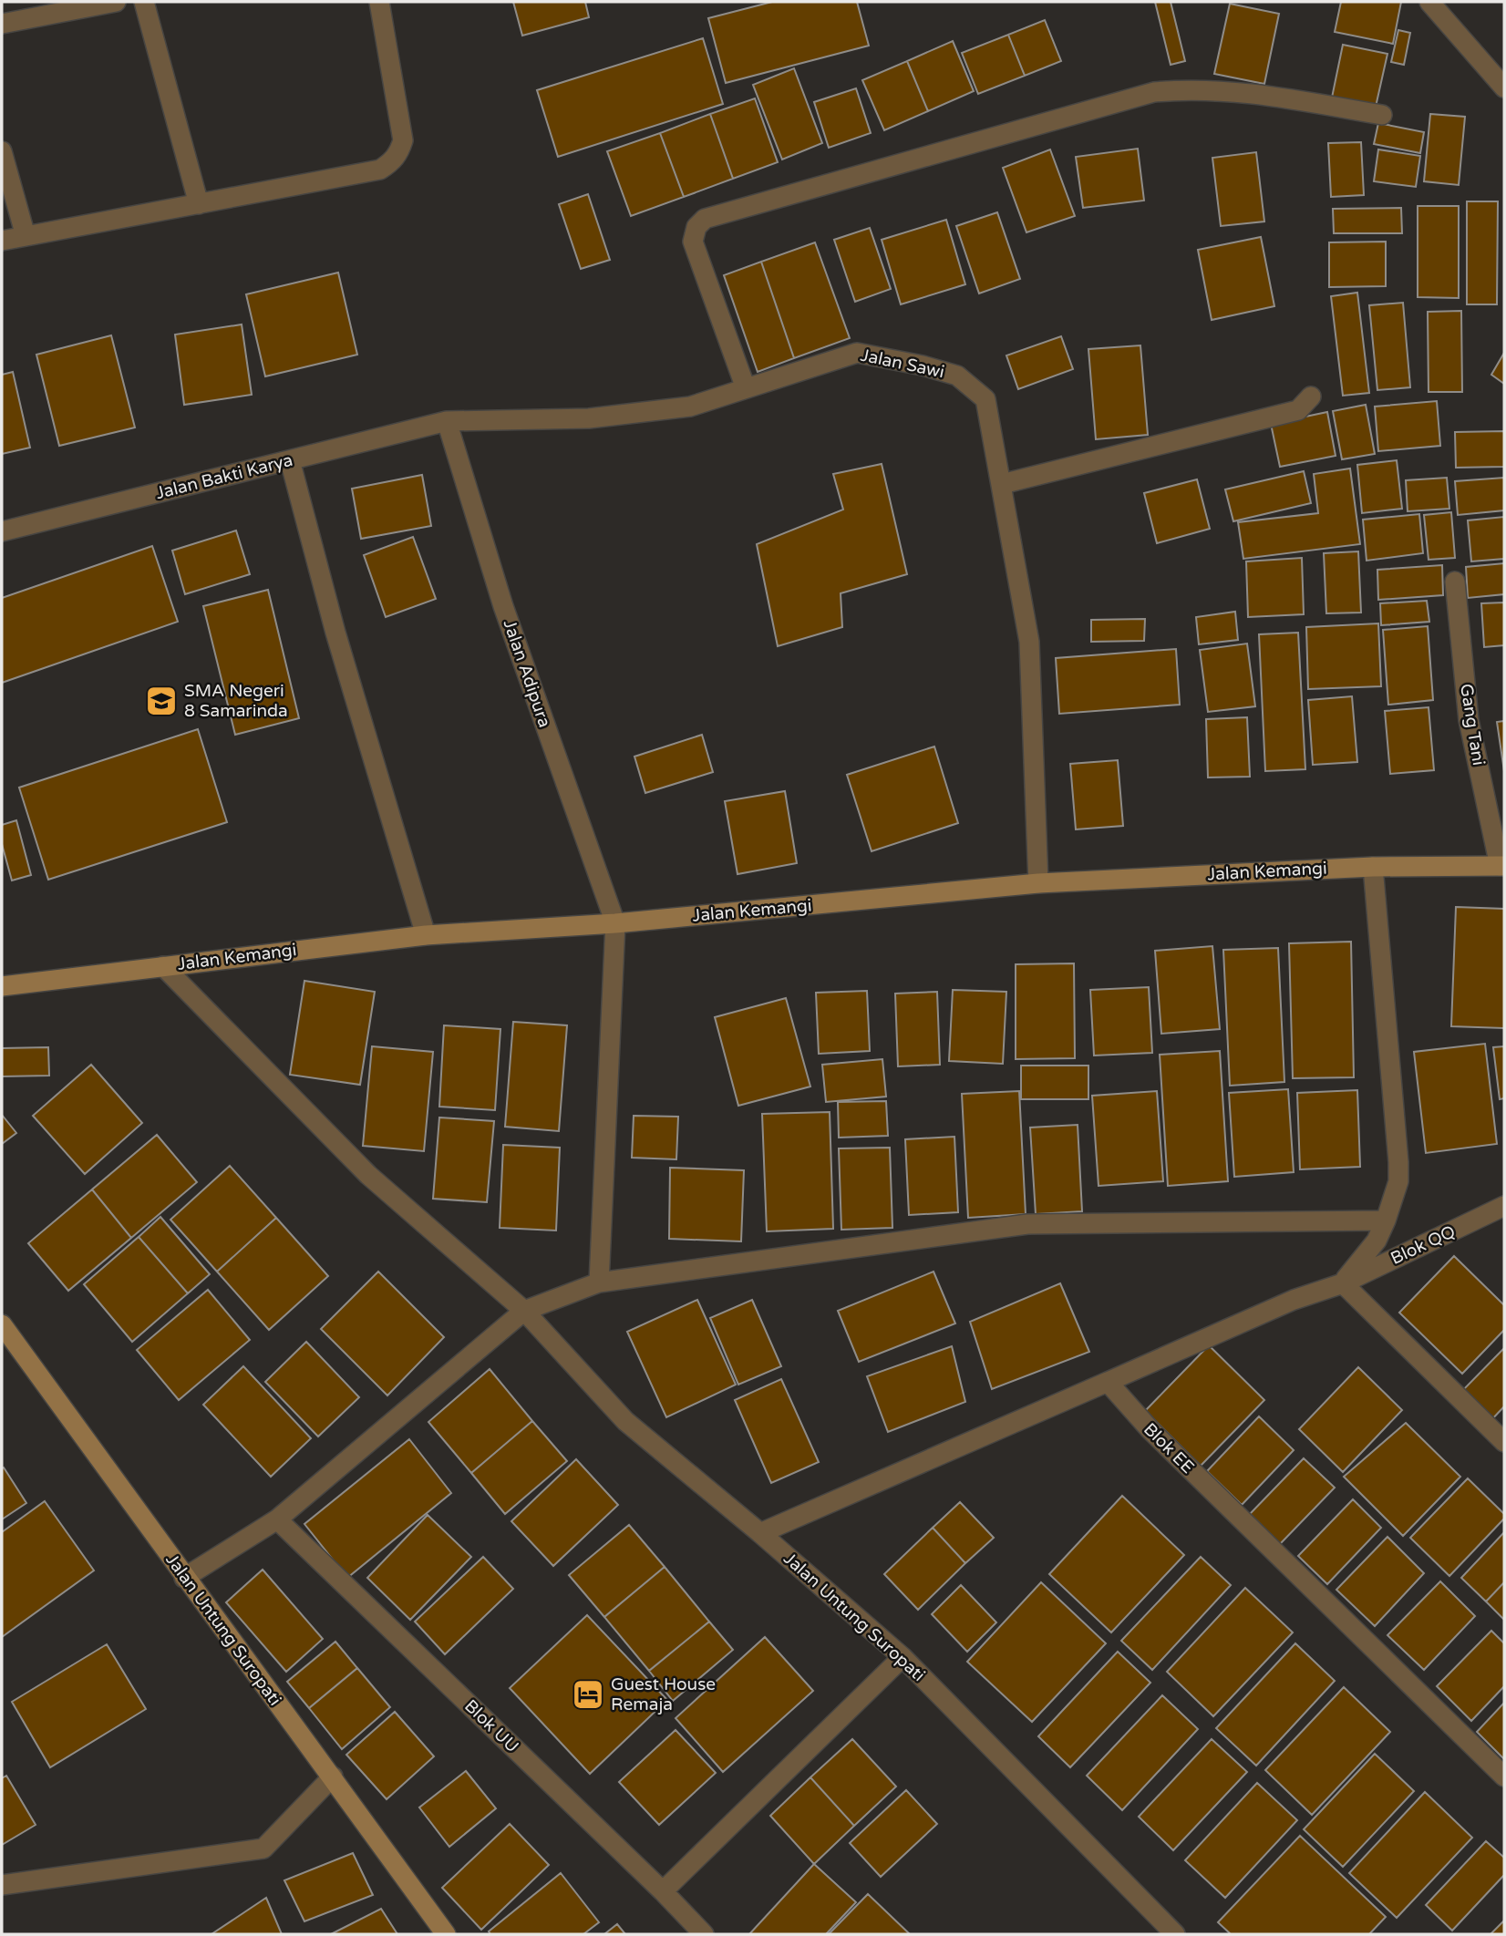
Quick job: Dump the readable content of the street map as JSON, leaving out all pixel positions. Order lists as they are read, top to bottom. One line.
{"streets":{"street":["Jalan Sawi","Jalan Bakti Karya","Jalan Adipura","Gang Tani","Jalan Kemangi","Blok QQ","Blok EE","Jalan Untung Suropati","Blok UU"]},"crossings":[["Jalan Sawi","Jalan Bakti Karya"],["Jalan Sawi","Jalan Adipura"],["Jalan Sawi","Jalan Kemangi"],["Jalan Bakti Karya","Jalan Adipura"],["Jalan Adipura","Jalan Kemangi"],["Gang Tani","Jalan Kemangi"],["Jalan Kemangi","Jalan Untung Suropati"],["Blok QQ","Blok EE"]],"places":{"school or university":["SMA Negeri 8 Samarinda"],"hotel":["Guest House Remaja"]}}
